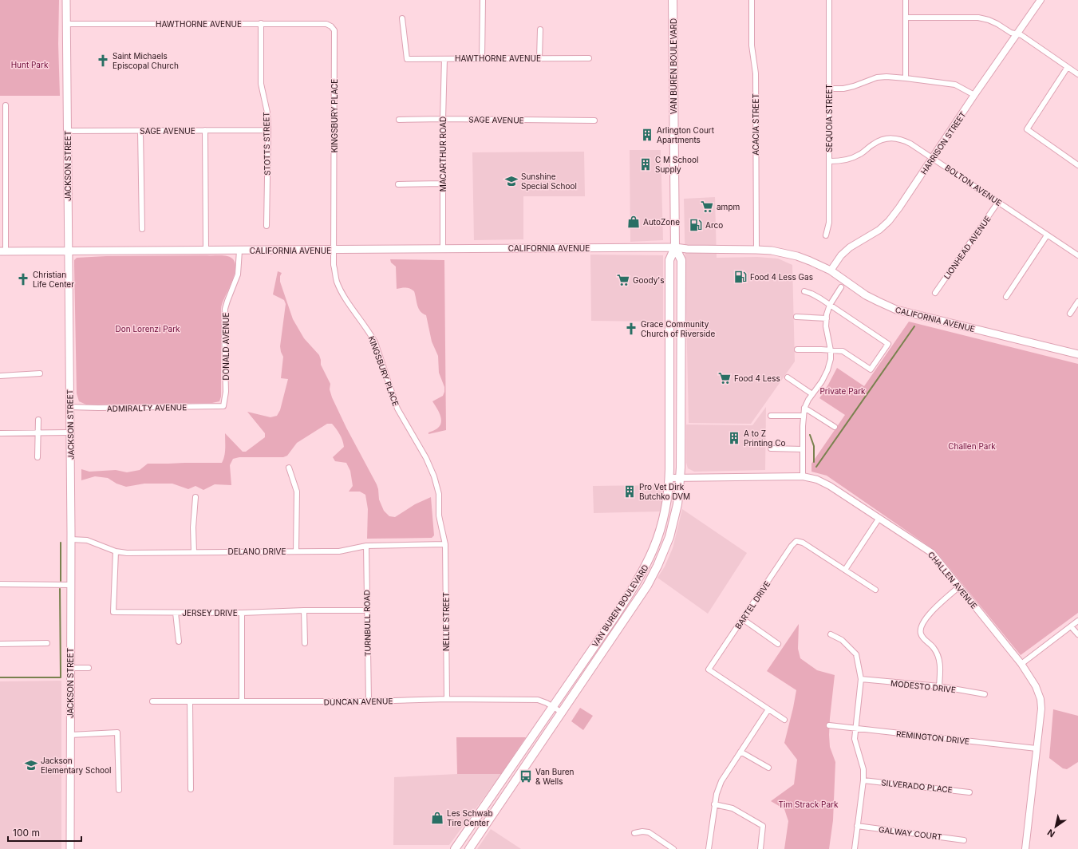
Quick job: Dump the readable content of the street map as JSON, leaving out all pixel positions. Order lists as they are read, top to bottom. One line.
{"streets":{"main road":["VAN BUREN BOULEVARD","JACKSON STREET","CALIFORNIA AVENUE"],"street":["HAWTHORNE AVENUE","KINGSBURY PLACE","SEQUOIA STREET","SAGE AVENUE","ACACIA STREET","HARRISON STREET","STOTTS STREET","MACARTHUR ROAD","BOLTON AVENUE","LIONHEAD AVENUE","DONALD AVENUE","ADMIRALTY AVENUE","DELANO DRIVE","CHALLEN AVENUE","BARTEL DRIVE","JERSEY DRIVE","NELLIE STREET","TURNBULL ROAD","MODESTO DRIVE","DUNCAN AVENUE","REMINGTON DRIVE","SILVERADO PLACE","GALWAY COURT"]},"crossings":[["HAWTHORNE AVENUE","KINGSBURY PLACE"],["HAWTHORNE AVENUE","STOTTS STREET"],["HAWTHORNE AVENUE","MACARTHUR ROAD"],["HAWTHORNE AVENUE","JACKSON STREET"],["VAN BUREN BOULEVARD","CALIFORNIA AVENUE"],["VAN BUREN BOULEVARD","CHALLEN AVENUE"],["VAN BUREN BOULEVARD","DUNCAN AVENUE"],["KINGSBURY PLACE","CALIFORNIA AVENUE"],["KINGSBURY PLACE","DELANO DRIVE"],["KINGSBURY PLACE","NELLIE STREET"],["SEQUOIA STREET","BOLTON AVENUE"],["SAGE AVENUE","STOTTS STREET"],["SAGE AVENUE","MACARTHUR ROAD"],["SAGE AVENUE","JACKSON STREET"],["ACACIA STREET","CALIFORNIA AVENUE"],["HARRISON STREET","BOLTON AVENUE"],["HARRISON STREET","CALIFORNIA AVENUE"],["MACARTHUR ROAD","CALIFORNIA AVENUE"],["JACKSON STREET","CALIFORNIA AVENUE"],["JACKSON STREET","ADMIRALTY AVENUE"],["JACKSON STREET","DELANO DRIVE"],["BOLTON AVENUE","LIONHEAD AVENUE"],["CALIFORNIA AVENUE","DONALD AVENUE"],["DONALD AVENUE","ADMIRALTY AVENUE"],["DELANO DRIVE","JERSEY DRIVE"],["DELANO DRIVE","NELLIE STREET"],["DELANO DRIVE","TURNBULL ROAD"],["CHALLEN AVENUE","REMINGTON DRIVE"],["JERSEY DRIVE","TURNBULL ROAD"],["NELLIE STREET","DUNCAN AVENUE"],["TURNBULL ROAD","DUNCAN AVENUE"]],"parks":["Hunt Park","Don Lorenzi Park","Private Park","Challen Park","Tim Strack Park"],"places":{"church":["Saint Michaels Episcopal Church","Christian Life Center","Grace Community Church of Riverside"],"building":["Arlington Court Apartments","C M School Supply","A to Z Printing Co","Pro Vet Dirk Butchko DVM"],"school or university":["Sunshine Special School","Jackson Elementary School"],"supermarket":["ampm","Goody's","Food 4 Less"],"shop":["AutoZone","Les Schwab Tire Center"],"fuel station":["Arco","Food 4 Less Gas"],"bus stop":["Van Buren & Wells"]},"scale_bar":"100 m","north":"bottom left"}
